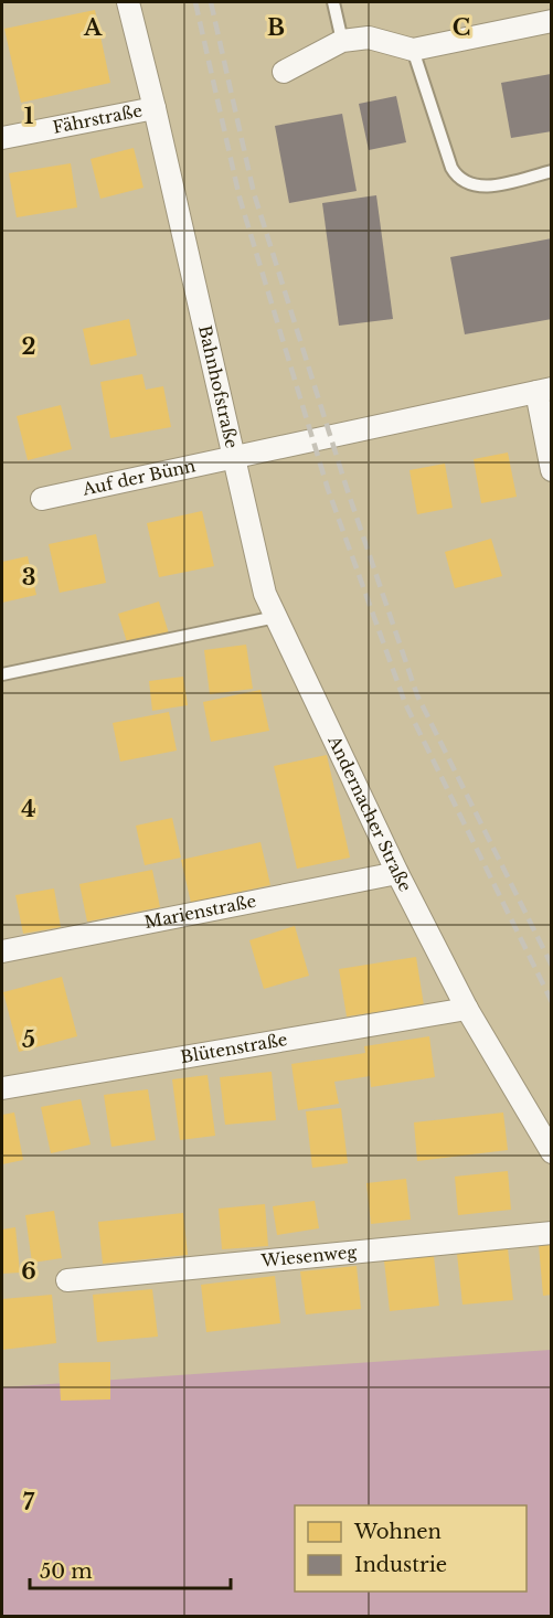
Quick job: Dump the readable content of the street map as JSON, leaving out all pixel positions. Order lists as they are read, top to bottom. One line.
{"streets":{"street":["Fährstraße","Bahnhofstraße","Auf der Bünn","Andernacher Straße","Marienstraße","Blütenstraße","Wiesenweg"]},"crossings":[["Fährstraße","Bahnhofstraße"],["Bahnhofstraße","Auf der Bünn"],["Bahnhofstraße","Andernacher Straße"],["Auf der Bünn","Andernacher Straße"],["Andernacher Straße","Marienstraße"],["Andernacher Straße","Blütenstraße"]],"legend":["Wohnen","Industrie"],"scale_bar":"50 m","grid":{"columns":["A","B","C"],"rows":["1","2","3","4","5","6","7"]}}
